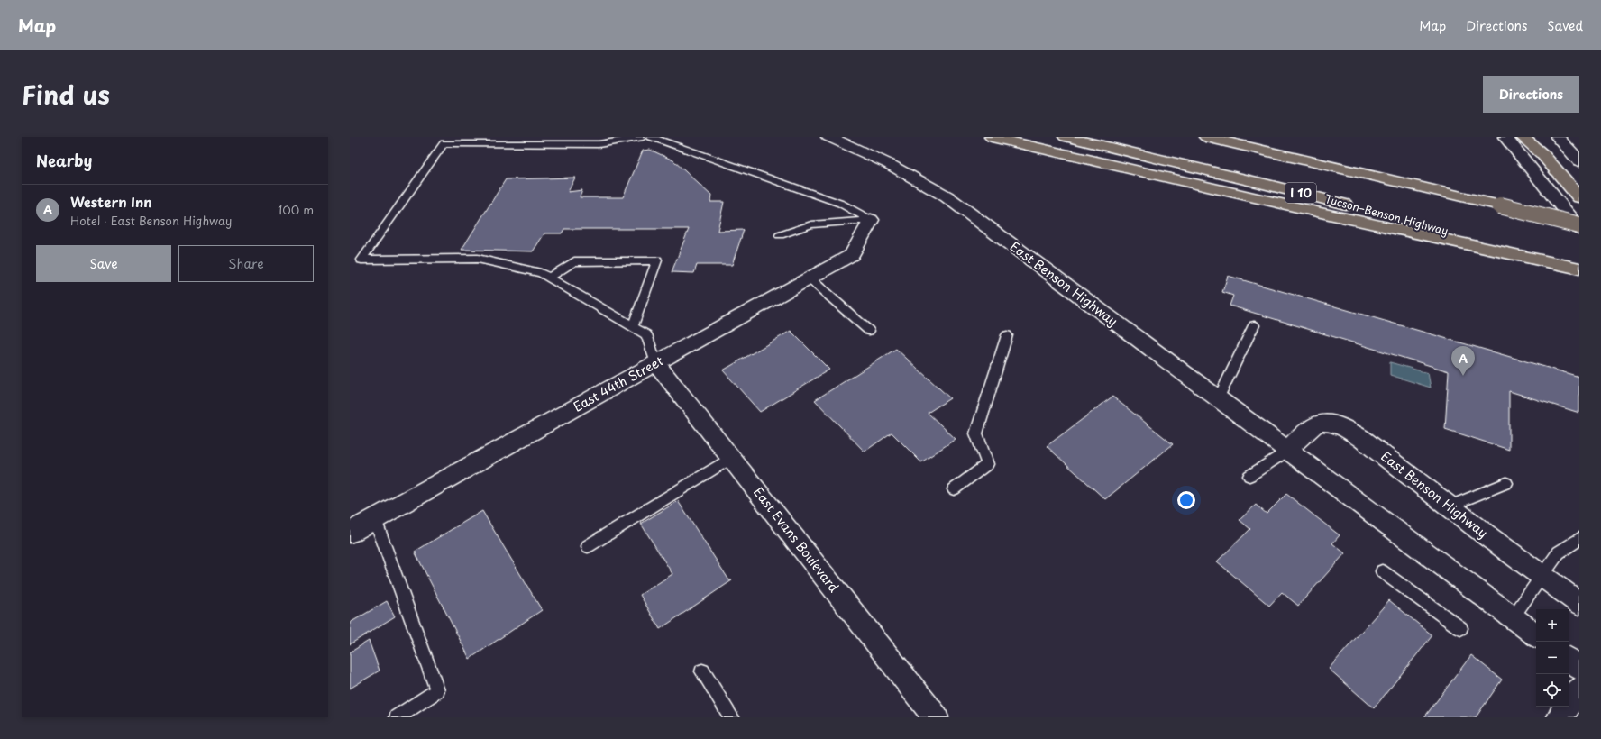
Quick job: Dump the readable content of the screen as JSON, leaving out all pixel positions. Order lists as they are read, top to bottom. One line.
{"streets":{"highway":["I 10","Tucson–Benson Highway"],"main road":["East Benson Highway","East 44th Street","East Evans Boulevard"]},"crossings":[["East 44th Street","East Evans Boulevard"]],"page":{"header":"Map","nav":["Map","Directions","Saved"],"title":"Find us","buttons":["Directions",["Save","Share"]],"heading":"Nearby","list":[{"mark":"A","name":"Western Inn","note":"Hotel · East Benson Highway","value":"100 m"}],"pins":"A","map_buttons":["+","−"]}}
